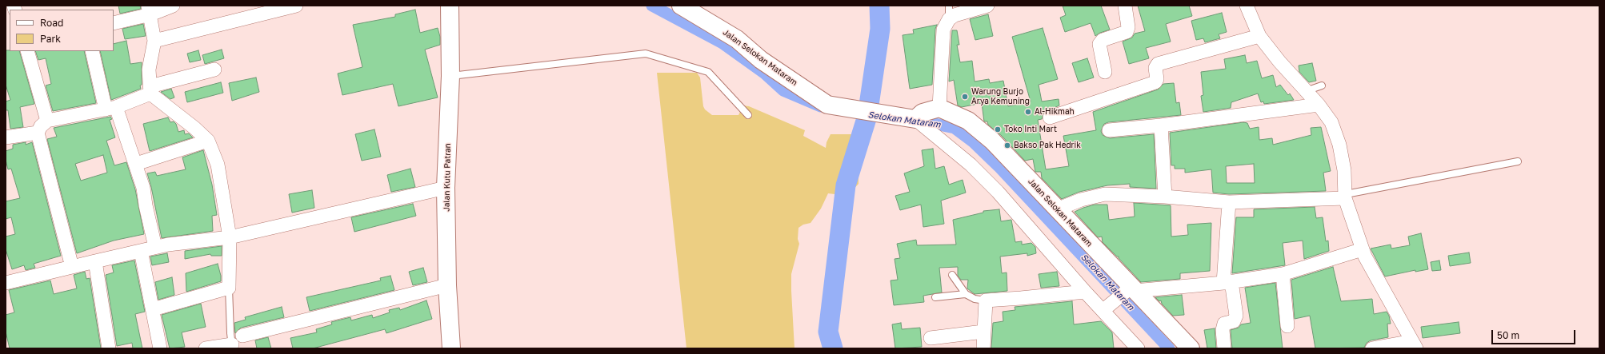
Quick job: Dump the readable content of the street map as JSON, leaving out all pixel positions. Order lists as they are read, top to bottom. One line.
{"streets":{"street":["Jalan Selokan Mataram","Jalan Kutu Patran"]},"water":["Selokan Mataram"],"places":["Warung Burjo Arya Kemuning","Al-Hikmah","Toko Inti Mart","Bakso Pak Hedrik"],"legend":["Road","Park"],"scale_bar":"50 m"}
